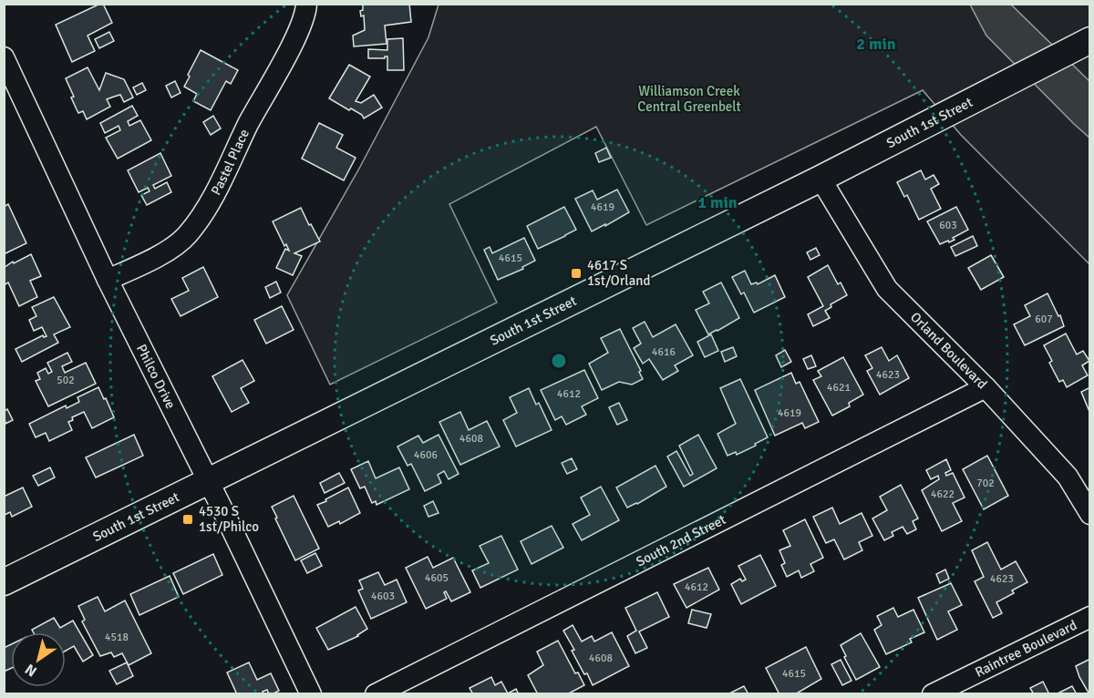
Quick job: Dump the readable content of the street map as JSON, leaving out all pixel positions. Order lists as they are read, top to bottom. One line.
{"streets":{"main road":["South 1st Street"],"street":["Pastel Place","Orland Boulevard","Philco Drive","South 2nd Street","Raintree Boulevard"]},"crossings":[["South 1st Street","Orland Boulevard"],["South 1st Street","Philco Drive"],["Pastel Place","Philco Drive"],["Orland Boulevard","South 2nd Street"]],"parks":["Williamson Creek Central Greenbelt"],"places":{"transit":["4617 S 1st/Orland","4530 S 1st/Philco"]},"house_numbers":["4619","603","4615","607","4616","4623","502","4621","4612","4619","4608","4606","702","4622","4605","4623","4612","4603","4518","4608","4615"],"north":"bottom left","rings":["2 min","1 min"]}
